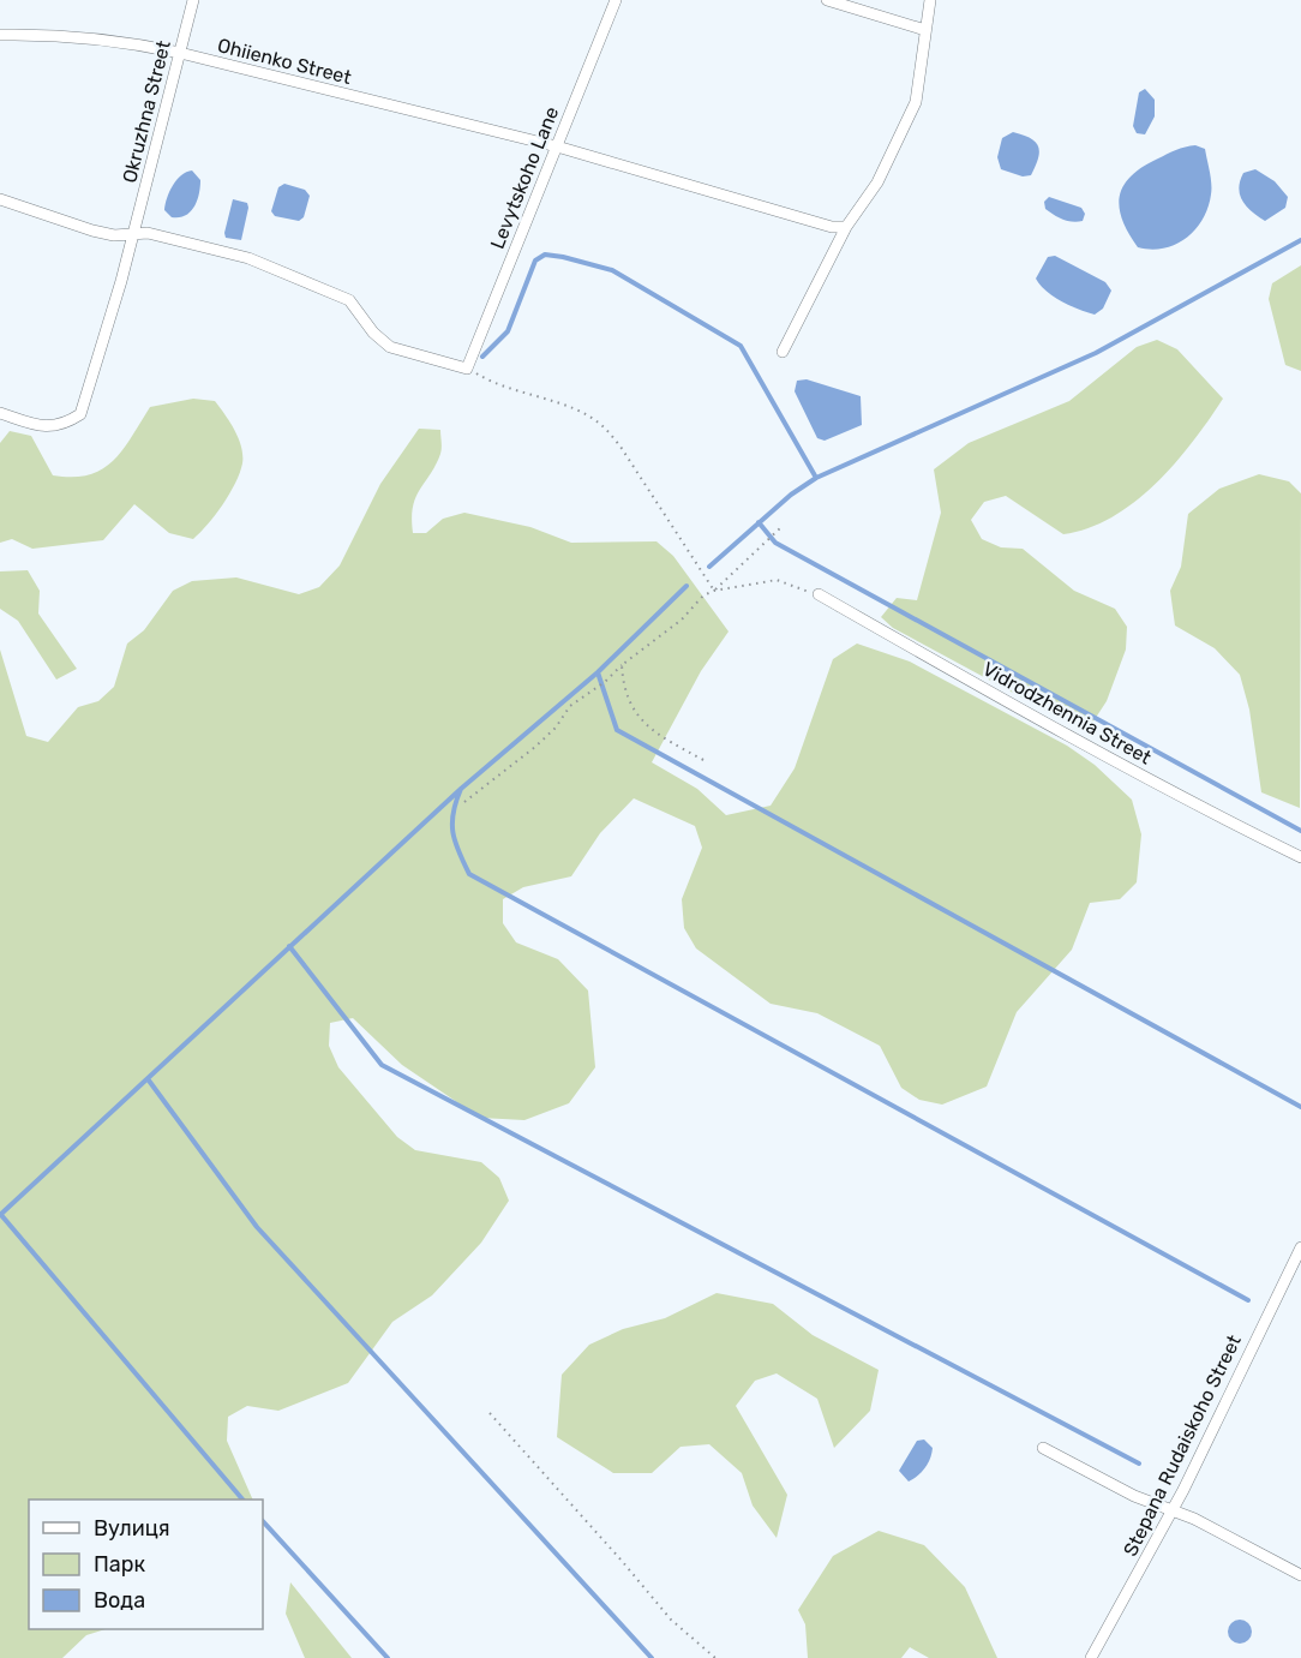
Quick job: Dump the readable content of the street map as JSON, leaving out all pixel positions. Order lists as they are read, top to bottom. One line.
{"streets":{"street":["Ohiienko Street","Okruzhna Street","Levytskoho Lane","Vidrodzhennia Street","Stepana Rudaiskoho Street"]},"crossings":[["Ohiienko Street","Okruzhna Street"],["Ohiienko Street","Levytskoho Lane"]],"legend":["Вулиця","Парк","Вода"]}
